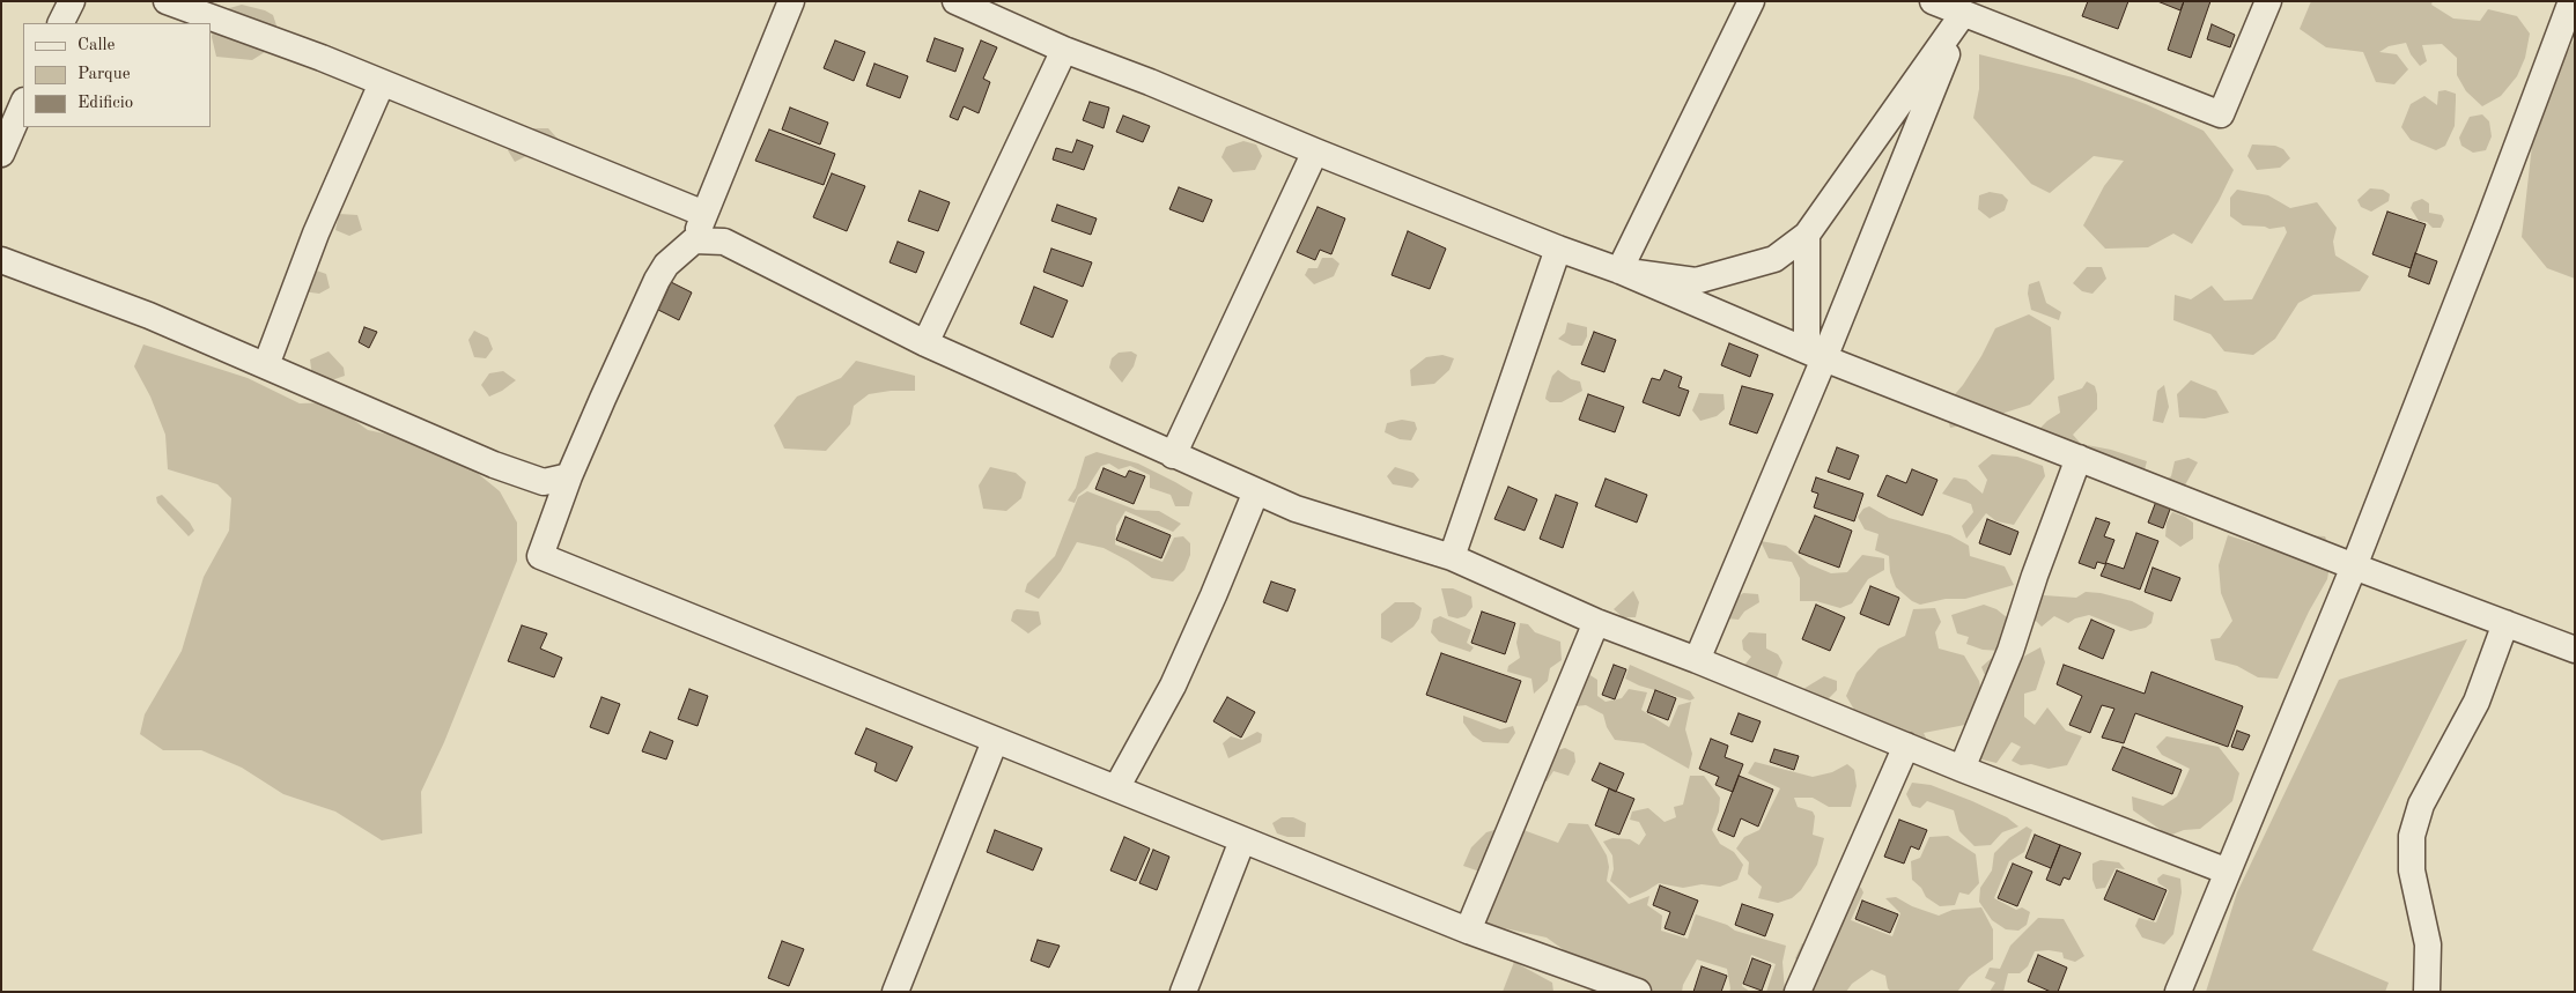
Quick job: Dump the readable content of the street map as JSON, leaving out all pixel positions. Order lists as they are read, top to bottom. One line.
{"legend":["Calle","Parque","Edificio"]}
